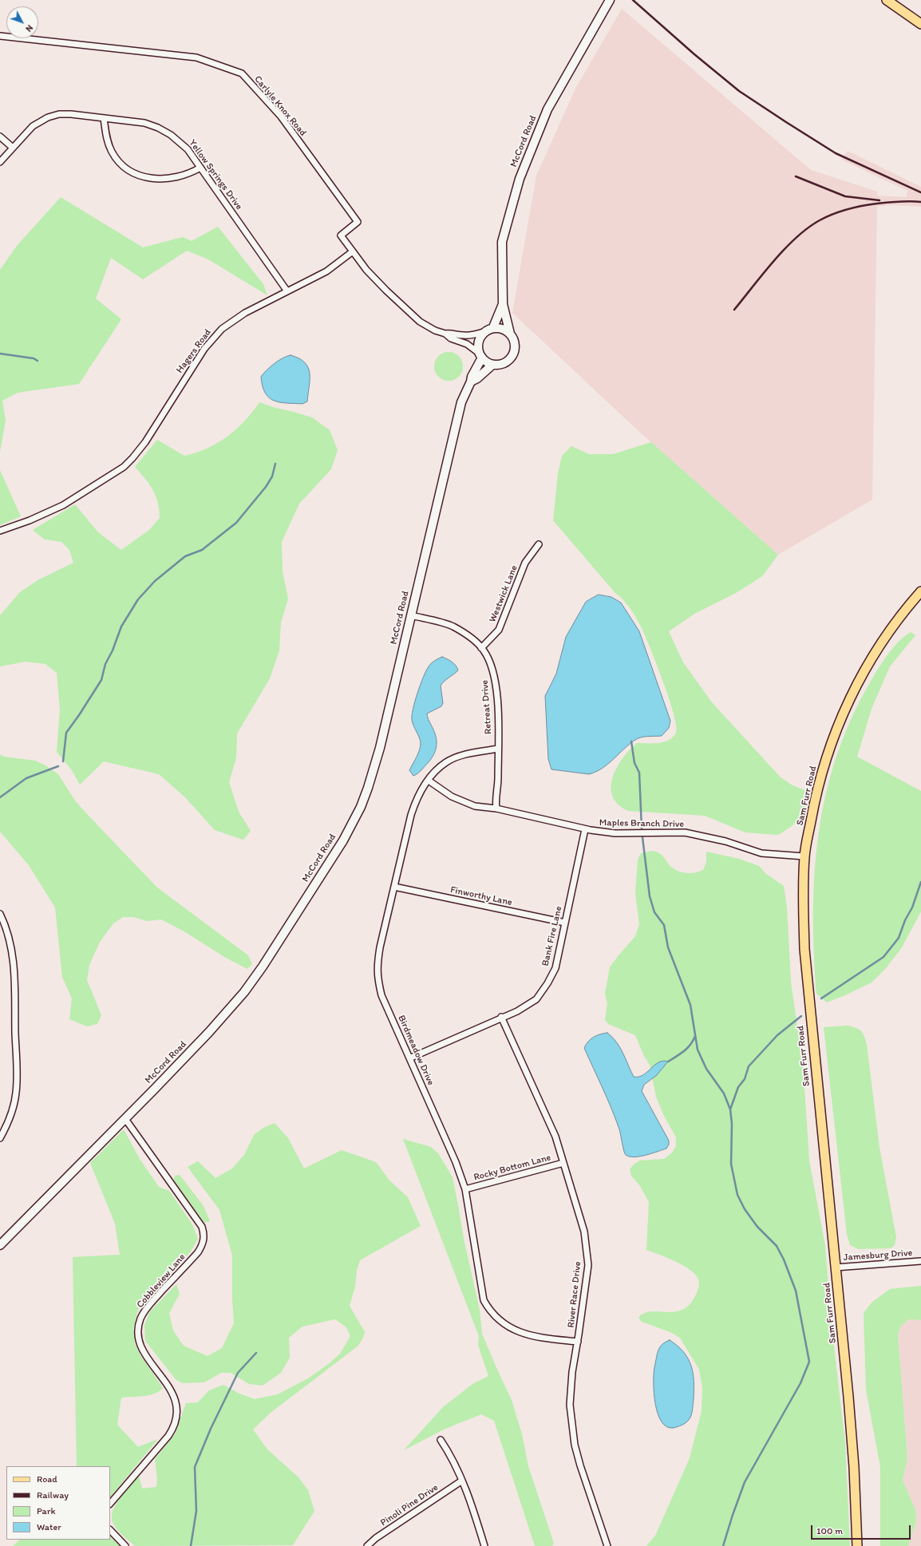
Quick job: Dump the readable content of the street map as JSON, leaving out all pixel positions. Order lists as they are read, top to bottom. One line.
{"streets":{"main road":["Sam Furr Road"],"street":["Carlyle Knox Road","McCord Road","Yellow Springs Drive","Hagers Road","Westwick Lane","Retreat Drive","Maples Branch Drive","Finworthy Lane","Bank Fire Lane","Birdmeadow Drive","Rocky Bottom Lane","Jamesburg Drive","Cobbleview Lane","River Race Drive","Pinoli Pine Drive"]},"crossings":[["Carlyle Knox Road","Hagers Road"],["McCord Road","Retreat Drive"],["McCord Road","Cobbleview Lane"],["Yellow Springs Drive","Hagers Road"],["Westwick Lane","Retreat Drive"],["Retreat Drive","Maples Branch Drive"],["Retreat Drive","Birdmeadow Drive"],["Sam Furr Road","Maples Branch Drive"],["Sam Furr Road","Jamesburg Drive"],["Maples Branch Drive","Bank Fire Lane"],["Maples Branch Drive","Birdmeadow Drive"],["Finworthy Lane","Bank Fire Lane"],["Finworthy Lane","Birdmeadow Drive"],["Bank Fire Lane","Birdmeadow Drive"],["Bank Fire Lane","River Race Drive"],["Birdmeadow Drive","Rocky Bottom Lane"],["Birdmeadow Drive","River Race Drive"],["Rocky Bottom Lane","River Race Drive"]],"legend":["Road","Railway","Park","Water"],"scale_bar":"100 m","north":"bottom right"}
